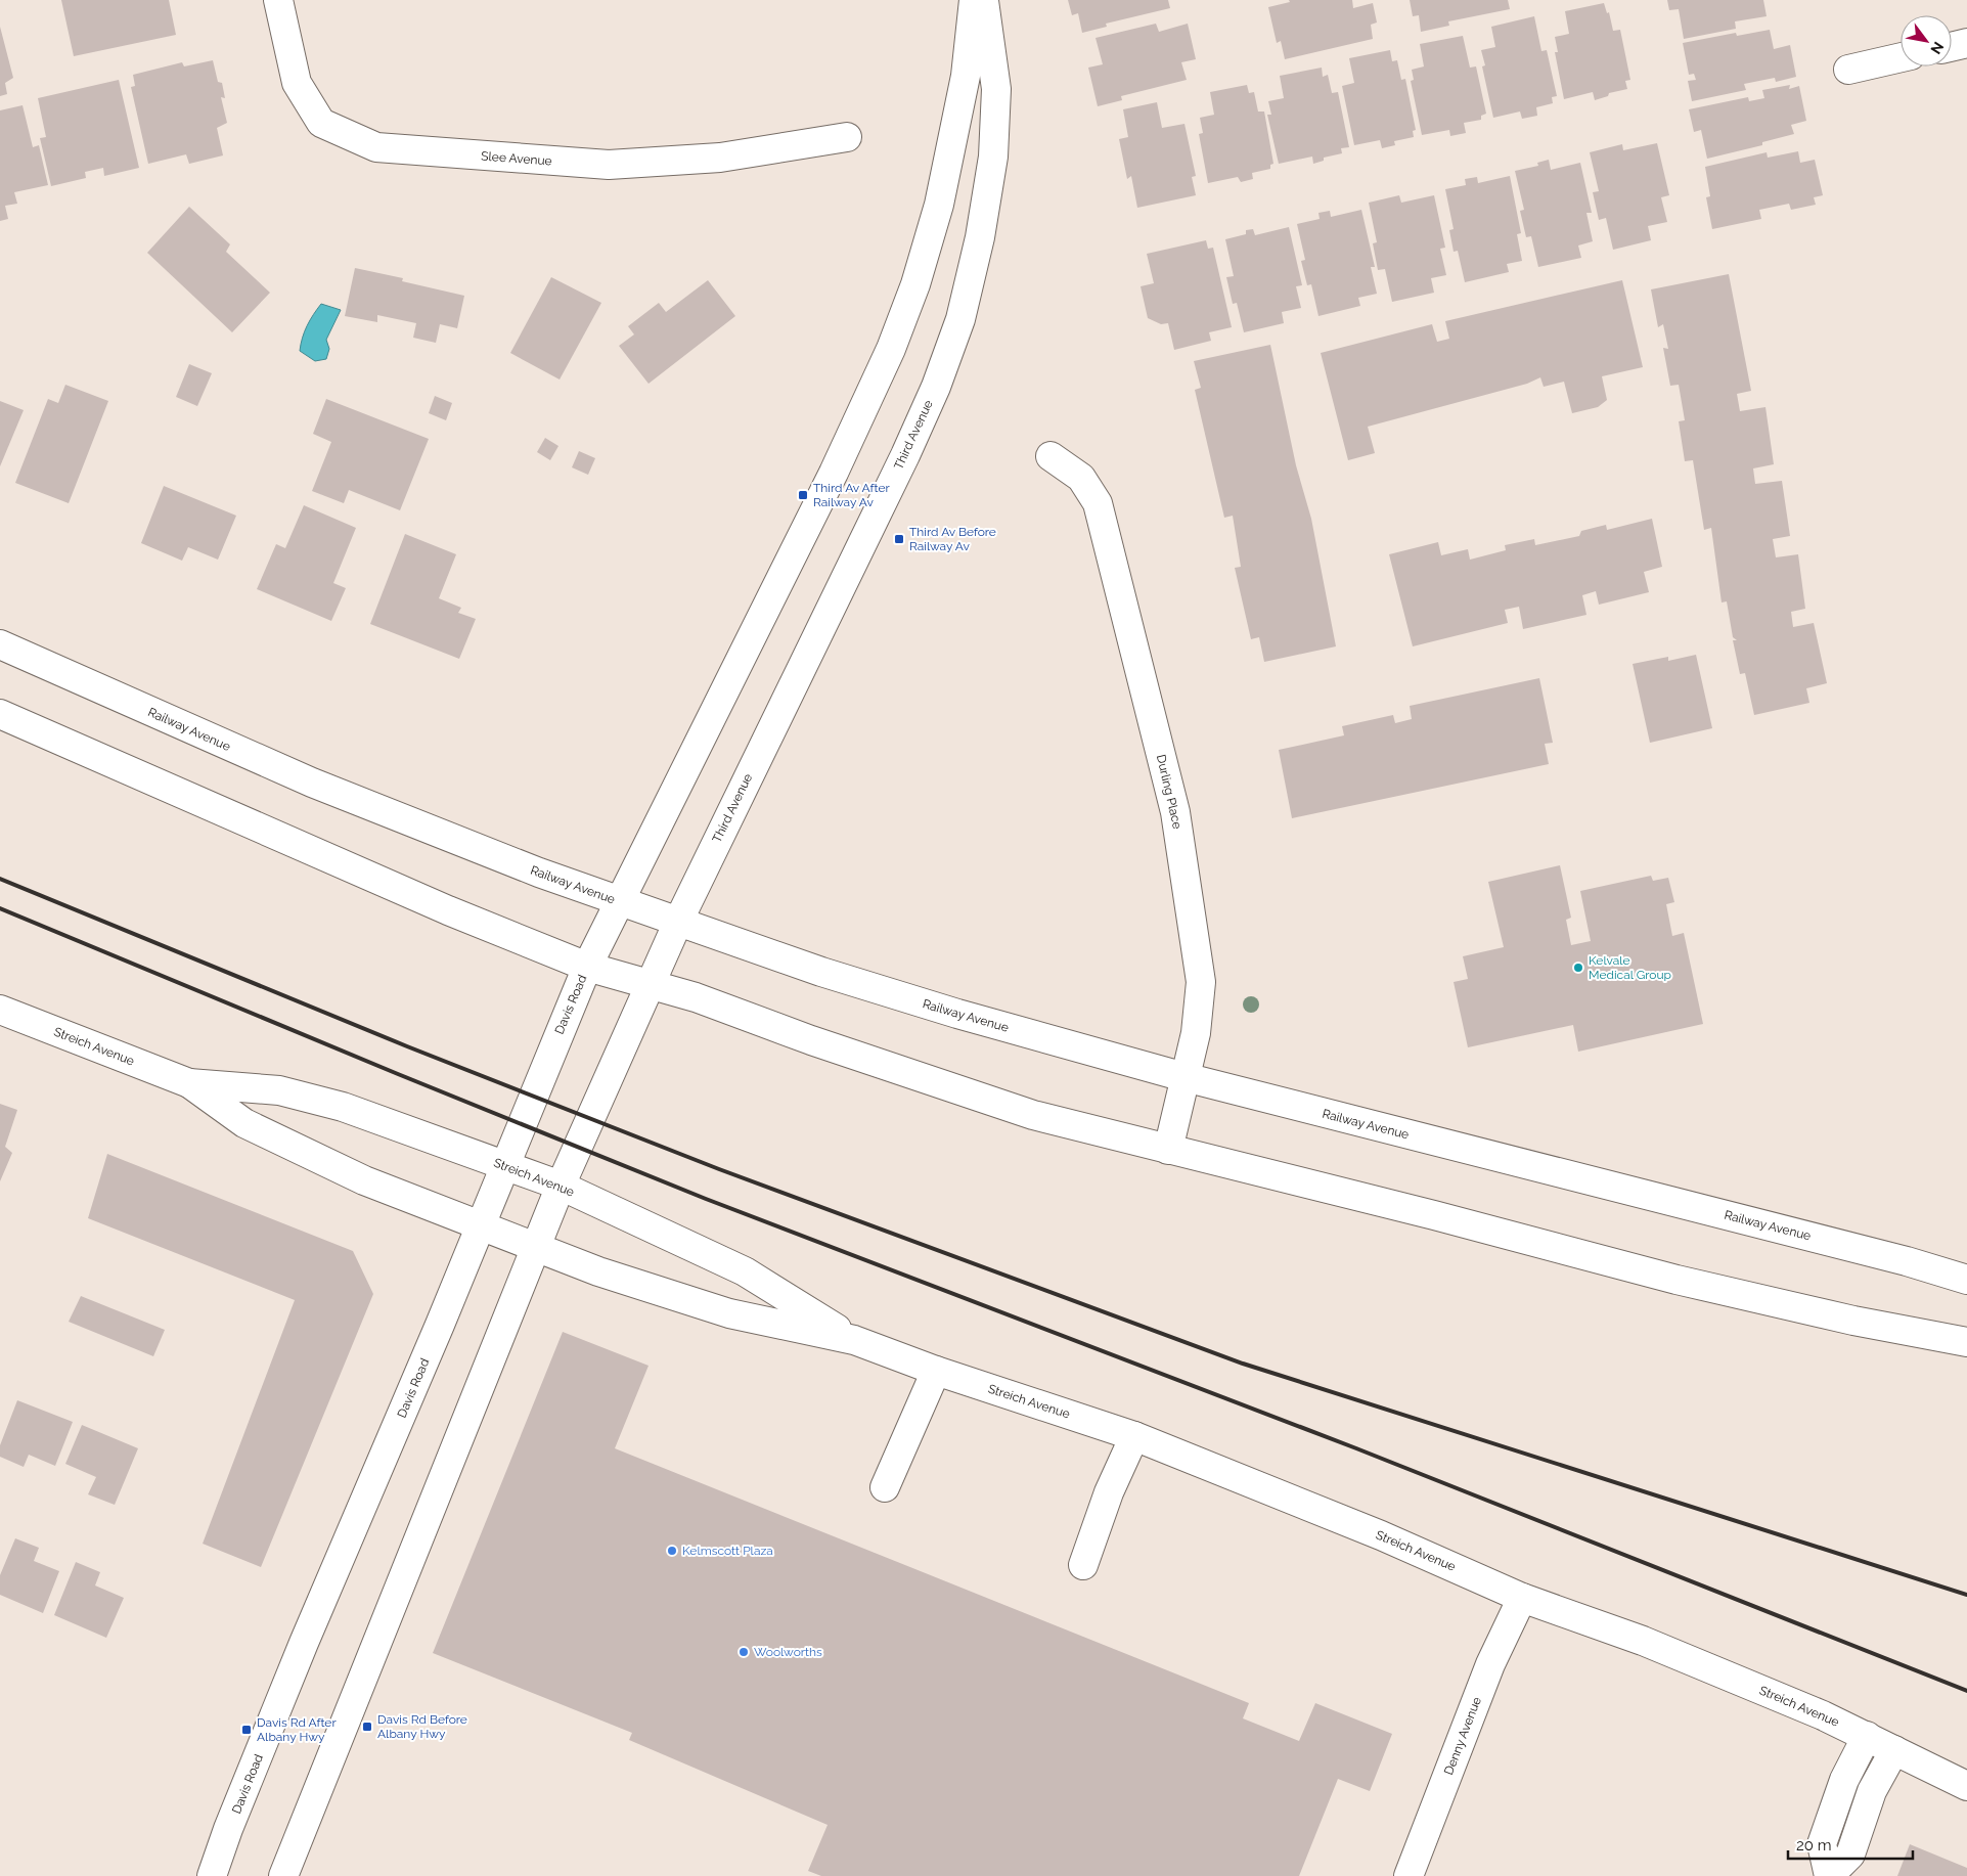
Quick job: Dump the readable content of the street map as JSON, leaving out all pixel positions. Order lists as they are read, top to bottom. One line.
{"streets":{"main road":["Slee Avenue","Third Avenue","Railway Avenue","Durling Place","Davis Road","Streich Avenue","Denny Avenue"]},"crossings":[["Third Avenue","Railway Avenue"],["Railway Avenue","Durling Place"],["Railway Avenue","Davis Road"],["Davis Road","Streich Avenue"],["Streich Avenue","Denny Avenue"]],"places":{"transit":["Third Av After Railway Av","Third Av Before Railway Av","Davis Rd Before Albany Hwy","Davis Rd After Albany Hwy"],"other":["Kelvale Medical Group","Kelmscott Plaza","Woolworths"]},"scale_bar":"20 m","north":"bottom right"}
